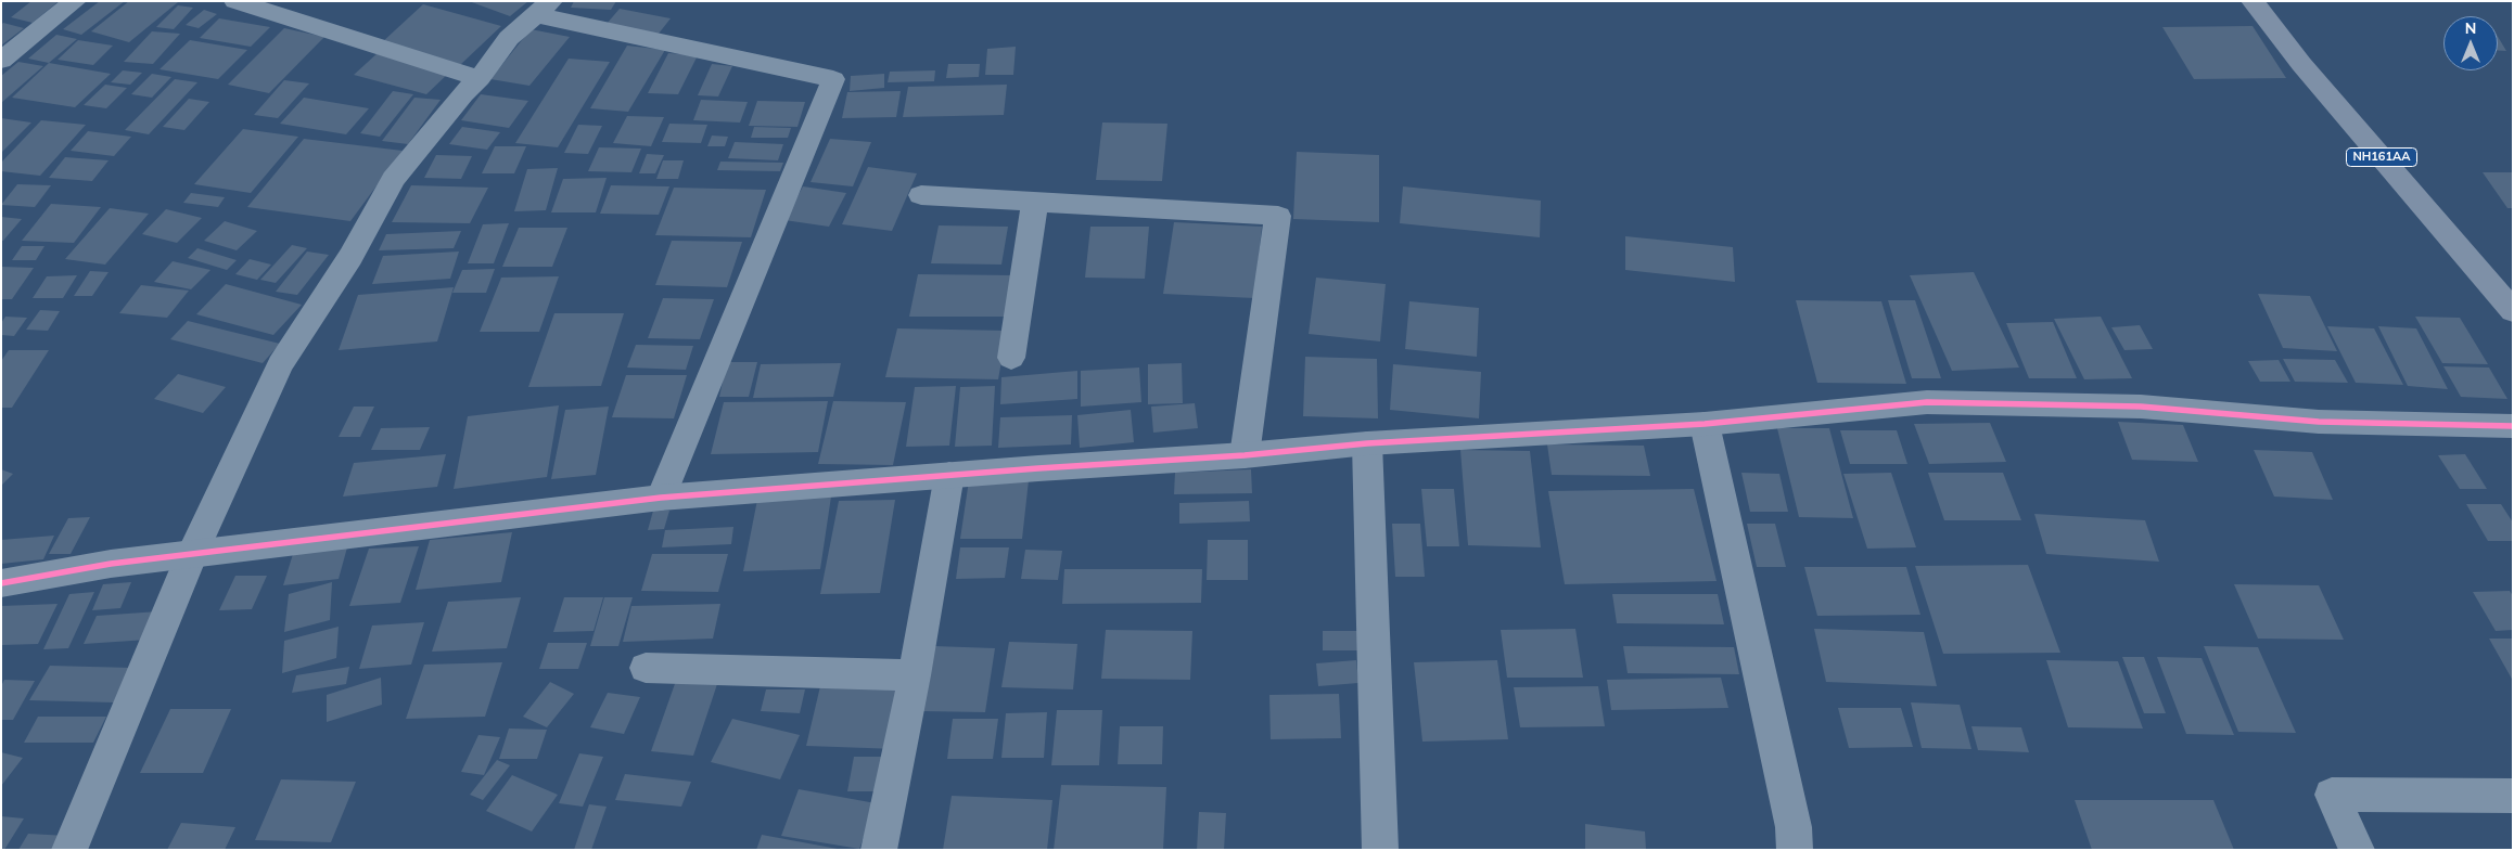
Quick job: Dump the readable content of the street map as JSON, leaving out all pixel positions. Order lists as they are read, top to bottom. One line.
{"streets":{"highway":["NH161AA"]},"north":"top"}
